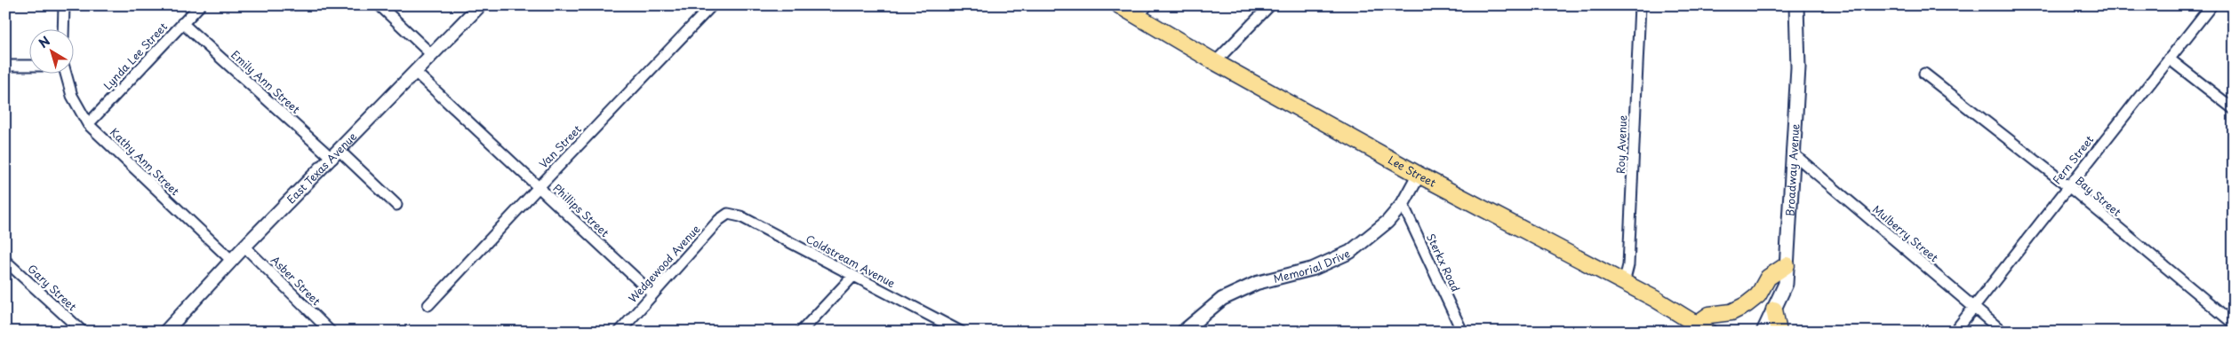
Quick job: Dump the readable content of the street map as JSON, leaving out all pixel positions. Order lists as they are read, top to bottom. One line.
{"streets":{"main road":["Lee Street","Broadway Avenue"],"street":["Lynda Lee Street","Emily Ann Street","Roy Avenue","Van Street","Fern Street","Kathy Ann Street","East Texas Avenue","Bay Street","Phillips Street","Mulberry Street","Coldstream Avenue","Sterkx Road","Wedgewood Avenue","Memorial Drive","Asber Street","Gary Street"]},"crossings":[["Lynda Lee Street","Emily Ann Street"],["Lynda Lee Street","Kathy Ann Street"],["Emily Ann Street","East Texas Avenue"],["Roy Avenue","Lee Street"],["Van Street","Phillips Street"],["Fern Street","Bay Street"],["Fern Street","Mulberry Street"],["Kathy Ann Street","East Texas Avenue"],["East Texas Avenue","Phillips Street"],["East Texas Avenue","Asber Street"],["Lee Street","Memorial Drive"],["Broadway Avenue","Mulberry Street"],["Phillips Street","Wedgewood Avenue"],["Coldstream Avenue","Wedgewood Avenue"],["Sterkx Road","Memorial Drive"]],"north":"top left"}
